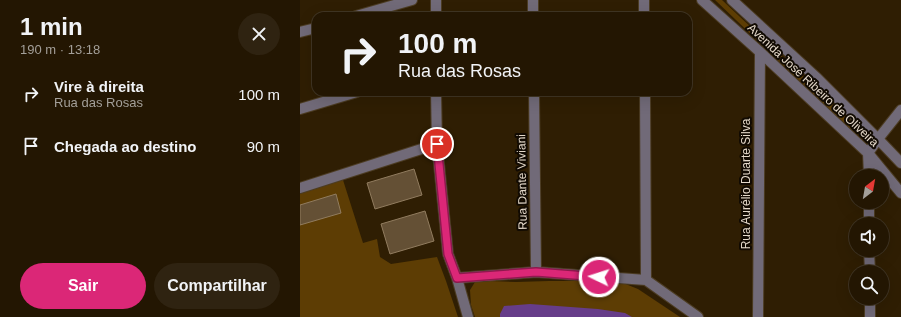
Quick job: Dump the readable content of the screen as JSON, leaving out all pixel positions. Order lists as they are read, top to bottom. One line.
{"streets":{"street":["Avenida José Ribeiro de Oliveira","Rua Dante Viviani","Rua Aurélio Duarte Silva"]},"crossings":[["Avenida José Ribeiro de Oliveira","Rua Aurélio Duarte Silva"]],"north":"top right","page":{"heading":["1 min","190 m · 13:18"],"turn":["100 m","Rua das Rosas"],"list":[{"name":"Vire à direita","note":"Rua das Rosas","value":"100 m"},{"name":"Chegada ao destino","value":"90 m"}],"buttons":["Sair","Compartilhar"]}}
